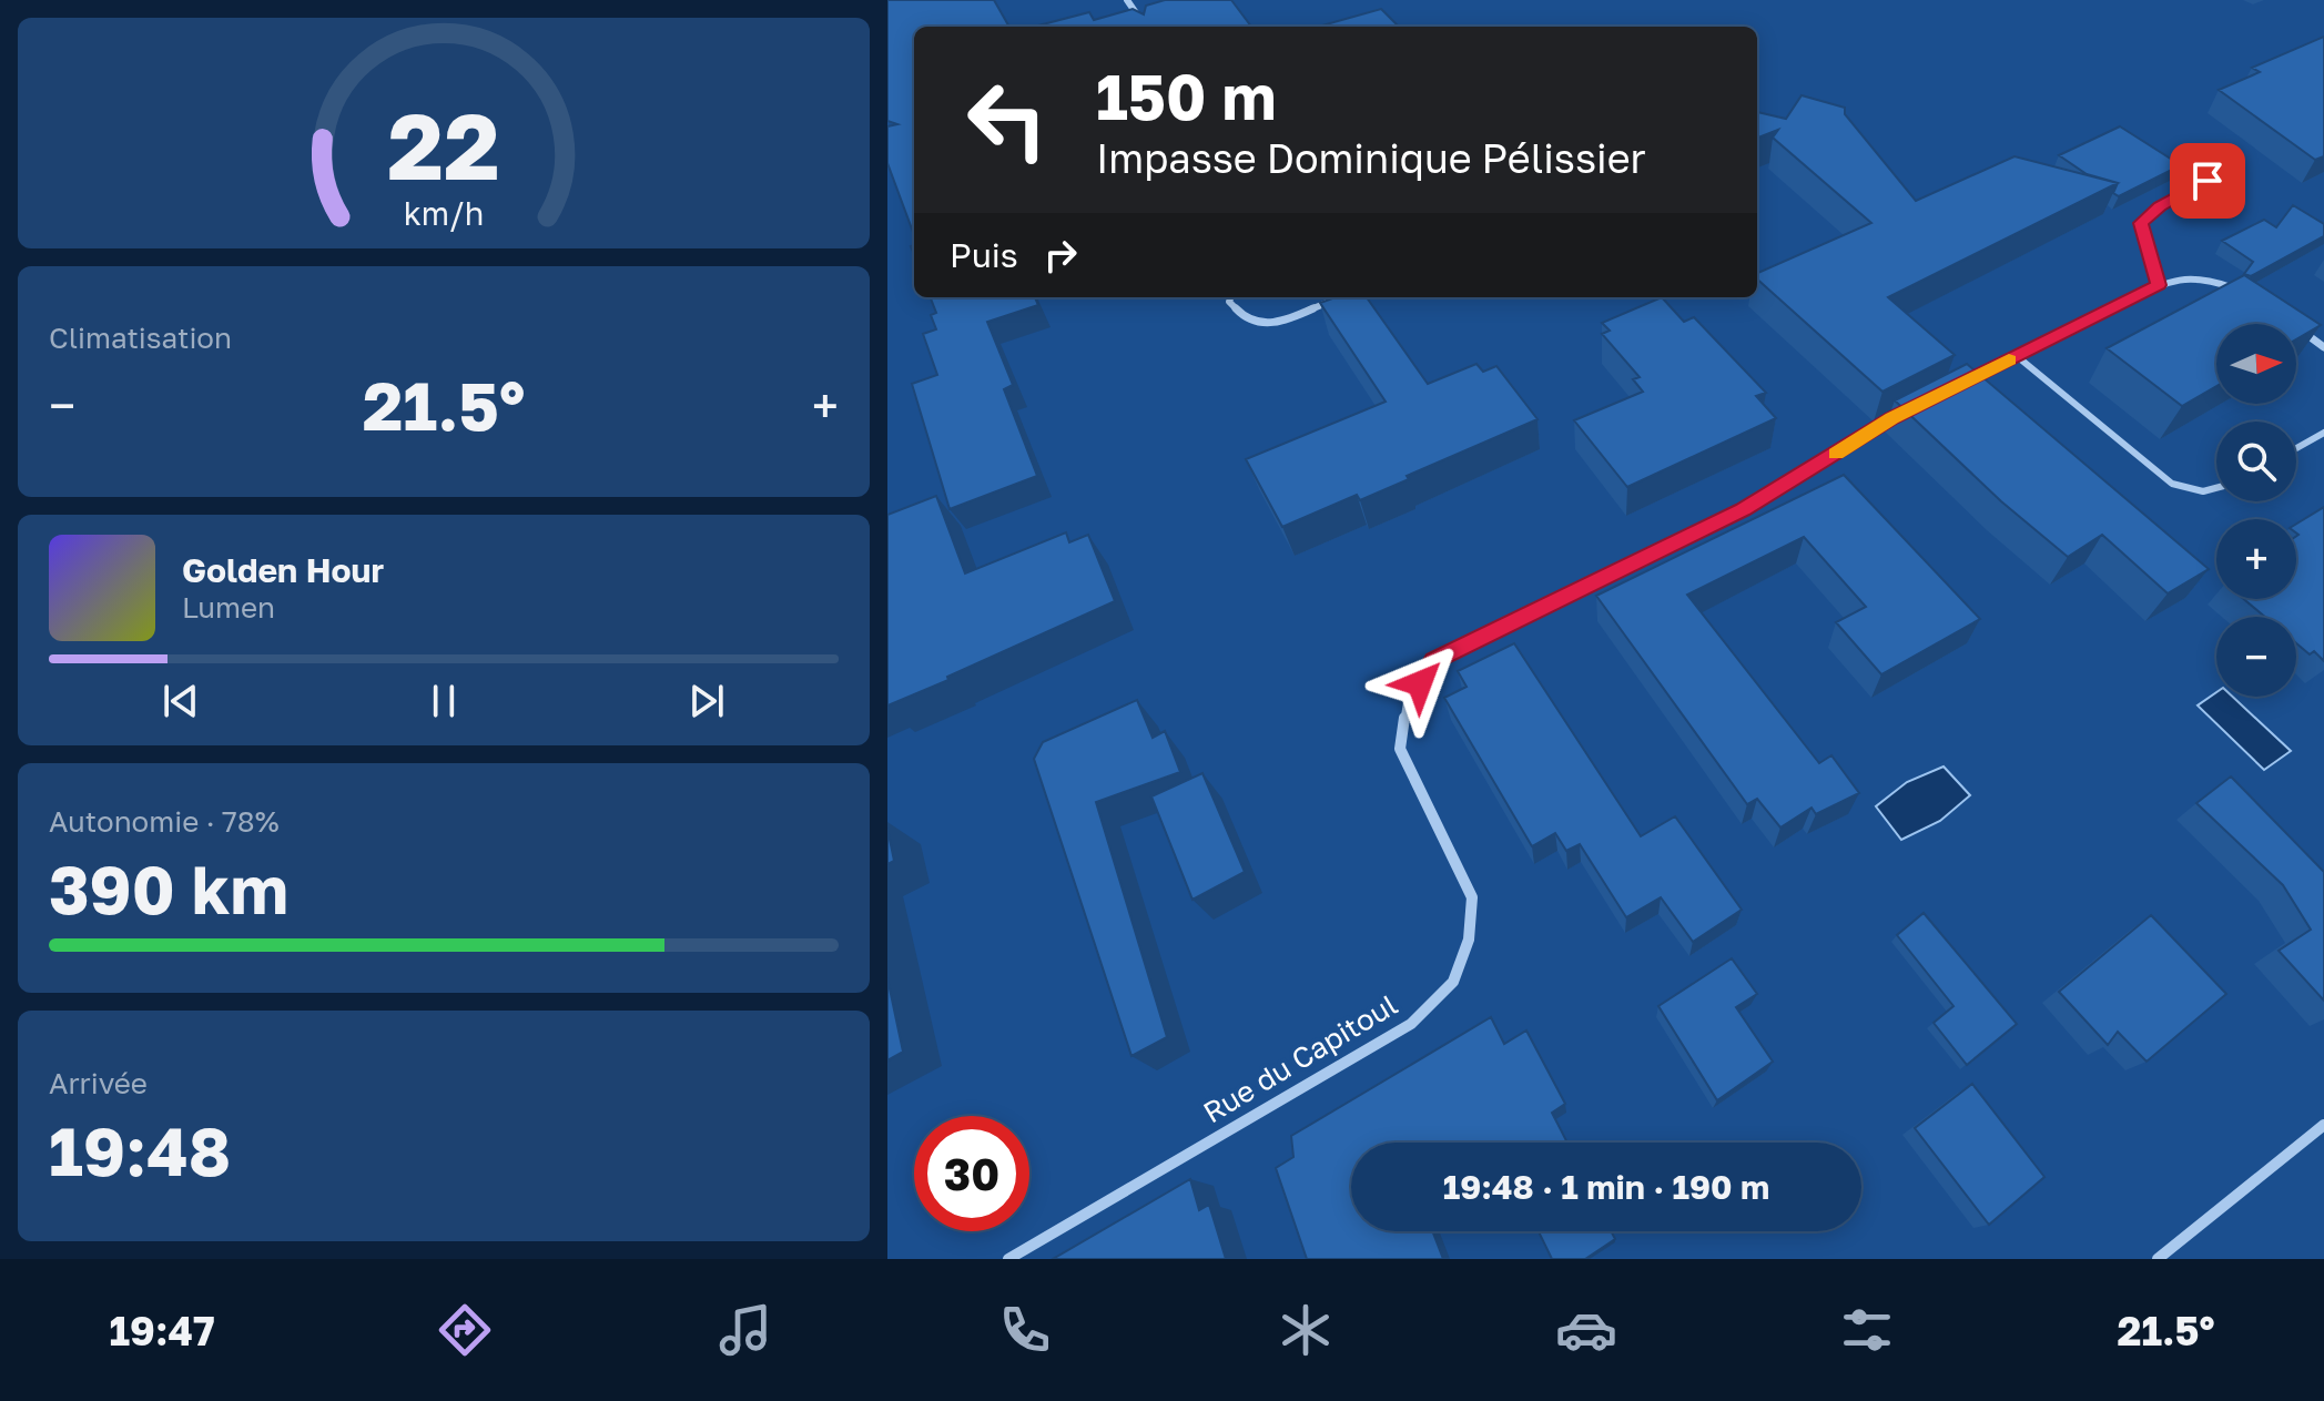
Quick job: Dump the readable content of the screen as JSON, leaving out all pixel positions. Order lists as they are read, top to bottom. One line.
{"streets":{"street":["Rue du Capitoul"]},"north":"right","page":{"turn":["150 m","Impasse Dominique Pélissier"],"then":"Puis","tile":["Climatisation",["Autonomie · 78%","390 km"],["Arrivée","19:48"]],"map_buttons":["+","−"],"heat":["−","21.5°","+"],"song":["Golden Hour","Lumen"],"limit":"30","trip":"19:48 · 1 min · 190 m","tabs":["19:47","21.5°"],"gauge":["22","km/h"]}}
